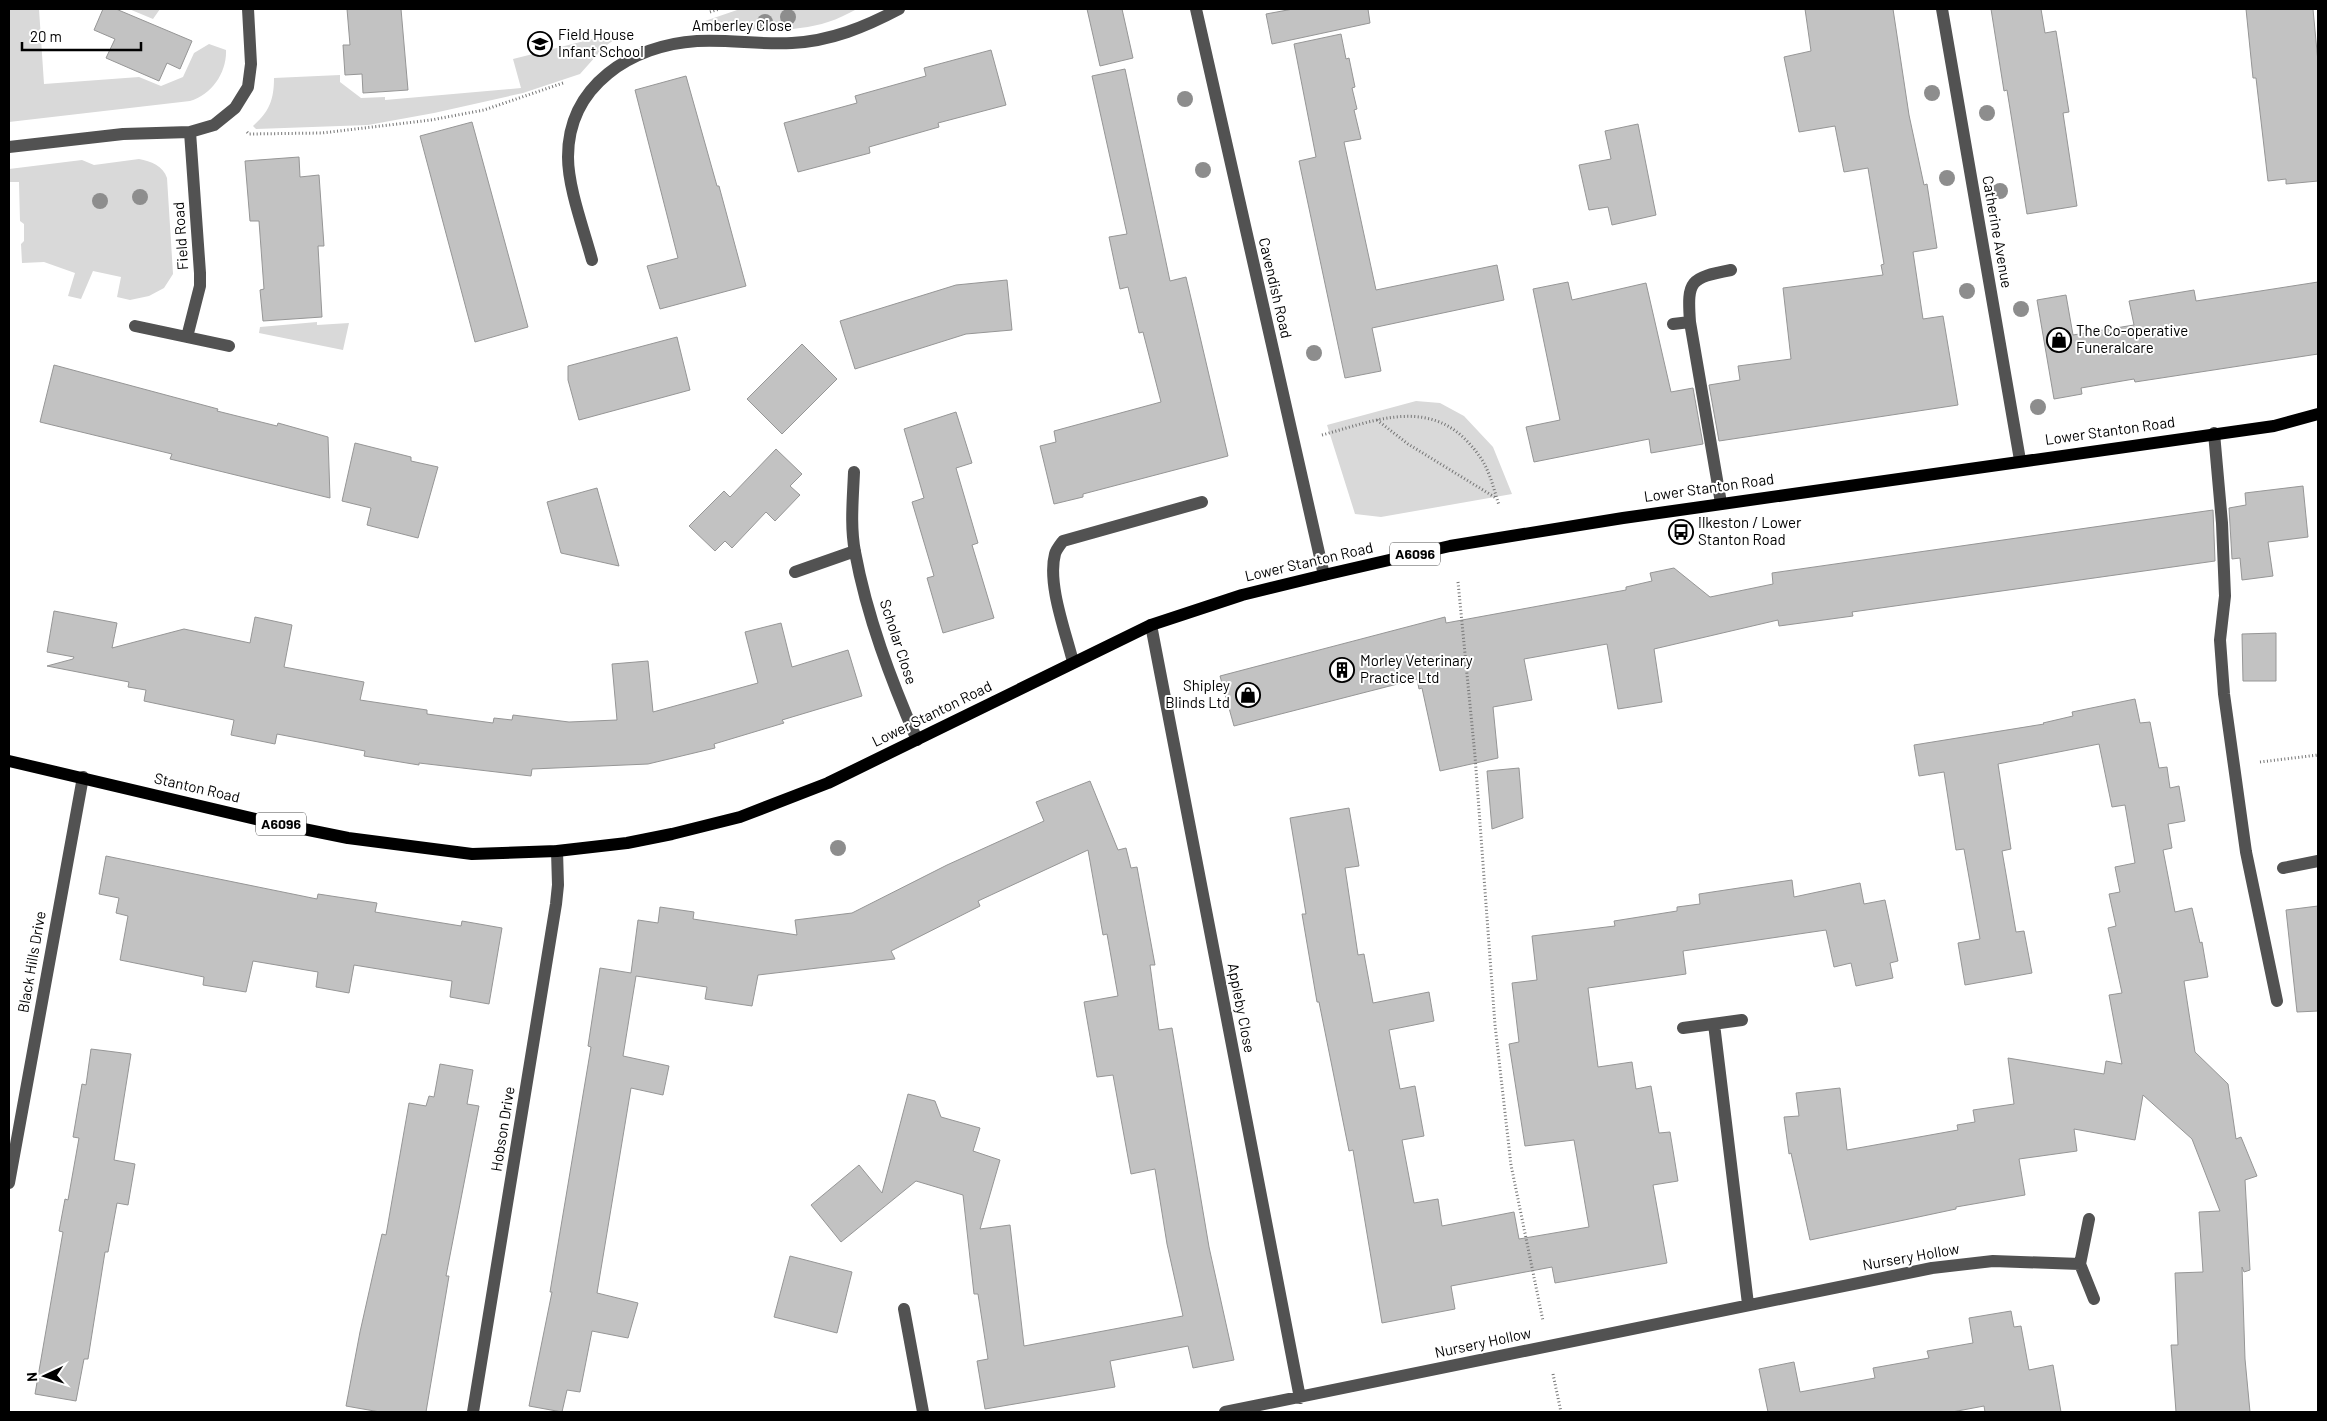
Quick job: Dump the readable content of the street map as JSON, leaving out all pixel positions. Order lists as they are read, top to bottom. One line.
{"streets":{"main road":["Lower Stanton Road","A6096","Stanton Road"],"street":["Amberley Close","Catherine Avenue","Field Road","Cavendish Road","Scholar Close","Black Hills Drive","Appleby Close","Hobson Drive","Nursery Hollow"]},"crossings":[["Catherine Avenue","Lower Stanton Road"],["Cavendish Road","Lower Stanton Road"],["Lower Stanton Road","Scholar Close"],["Lower Stanton Road","Stanton Road"],["Lower Stanton Road","Appleby Close"],["Lower Stanton Road","Hobson Drive"],["Stanton Road","Black Hills Drive"],["Stanton Road","Hobson Drive"],["Appleby Close","Nursery Hollow"]],"places":{"school or university":["Field House Infant School"],"shop":["The Co-operative Funeralcare","Shipley Blinds Ltd"],"bus stop":["Ilkeston / Lower Stanton Road"],"building":["Morley Veterinary Practice Ltd"]},"scale_bar":"20 m","north":"left"}
